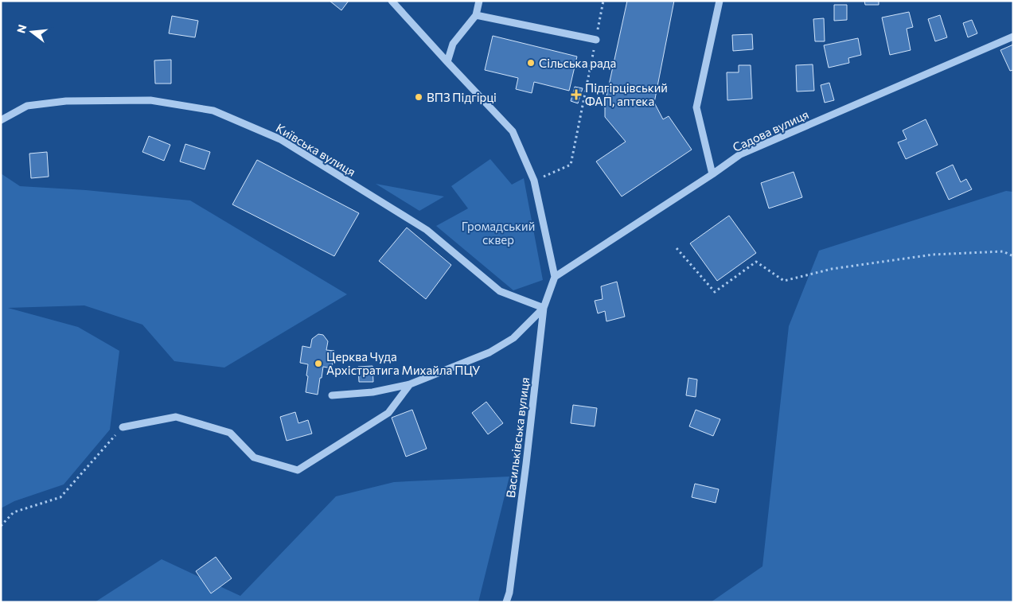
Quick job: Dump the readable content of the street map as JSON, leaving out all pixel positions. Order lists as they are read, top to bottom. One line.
{"streets":{"street":["Садова вулиця","Київська вулиця","Васильківська вулиця"]},"crossings":[["Садова вулиця","Васильківська вулиця"],["Київська вулиця","Васильківська вулиця"]],"parks":["Громадський сквер"],"places":{"other":["Сільська рада","ВПЗ Підгірці","Церква Чуда Архістратига Михайла ПЦУ"],"health":["Підгірцівський ФАП, аптека"]},"north":"left"}
